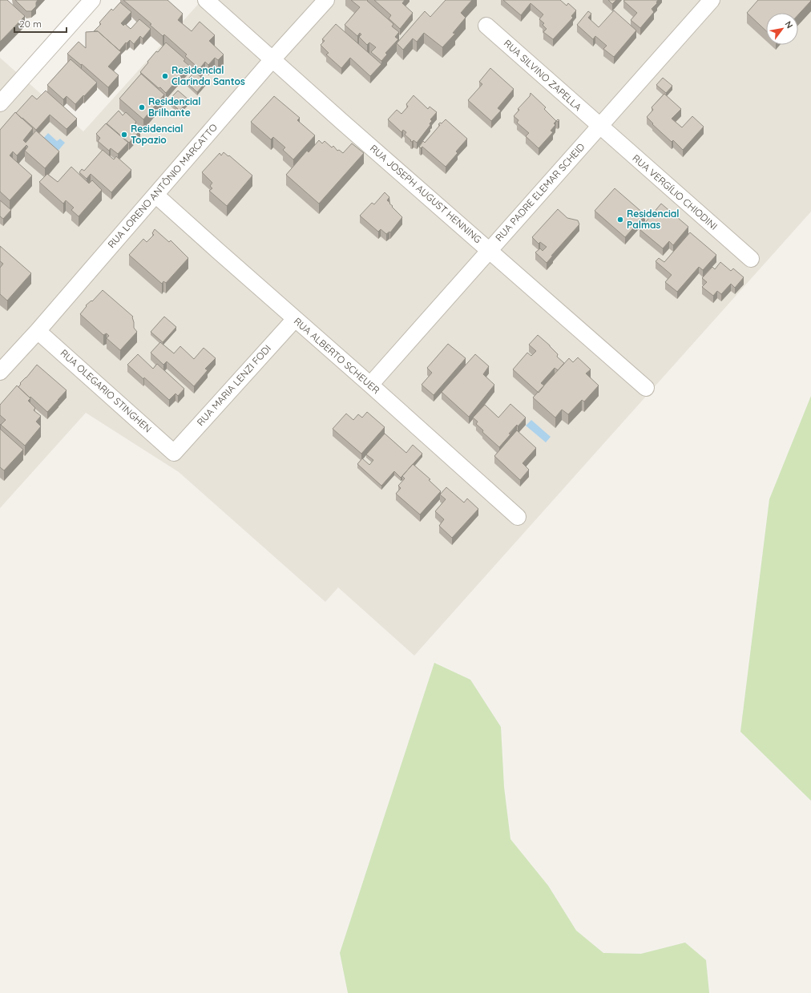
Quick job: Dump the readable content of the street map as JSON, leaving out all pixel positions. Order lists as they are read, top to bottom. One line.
{"streets":{"street":["RUA SILVINO ZAPELLA","RUA LORENO ANTÔNIO MARCATTO","RUA PADRE ELEMAR SCHEID","RUA VERGÍLIO CHIODINI","RUA JOSEPH AUGUST HENNING","RUA ALBERTO SCHEUER","RUA MARIA LENZI FODI","RUA OLEGARIO STINGHEN"]},"crossings":[["RUA SILVINO ZAPELLA","RUA PADRE ELEMAR SCHEID"],["RUA SILVINO ZAPELLA","RUA VERGÍLIO CHIODINI"],["RUA LORENO ANTÔNIO MARCATTO","RUA JOSEPH AUGUST HENNING"],["RUA LORENO ANTÔNIO MARCATTO","RUA ALBERTO SCHEUER"],["RUA LORENO ANTÔNIO MARCATTO","RUA OLEGARIO STINGHEN"],["RUA PADRE ELEMAR SCHEID","RUA VERGÍLIO CHIODINI"],["RUA PADRE ELEMAR SCHEID","RUA JOSEPH AUGUST HENNING"],["RUA PADRE ELEMAR SCHEID","RUA ALBERTO SCHEUER"],["RUA ALBERTO SCHEUER","RUA MARIA LENZI FODI"],["RUA MARIA LENZI FODI","RUA OLEGARIO STINGHEN"]],"places":["Residencial Clarinda Santos","Residencial Brilhante","Residencial Topazio","Residencial Palmas"],"scale_bar":"20 m","north":"top right"}
